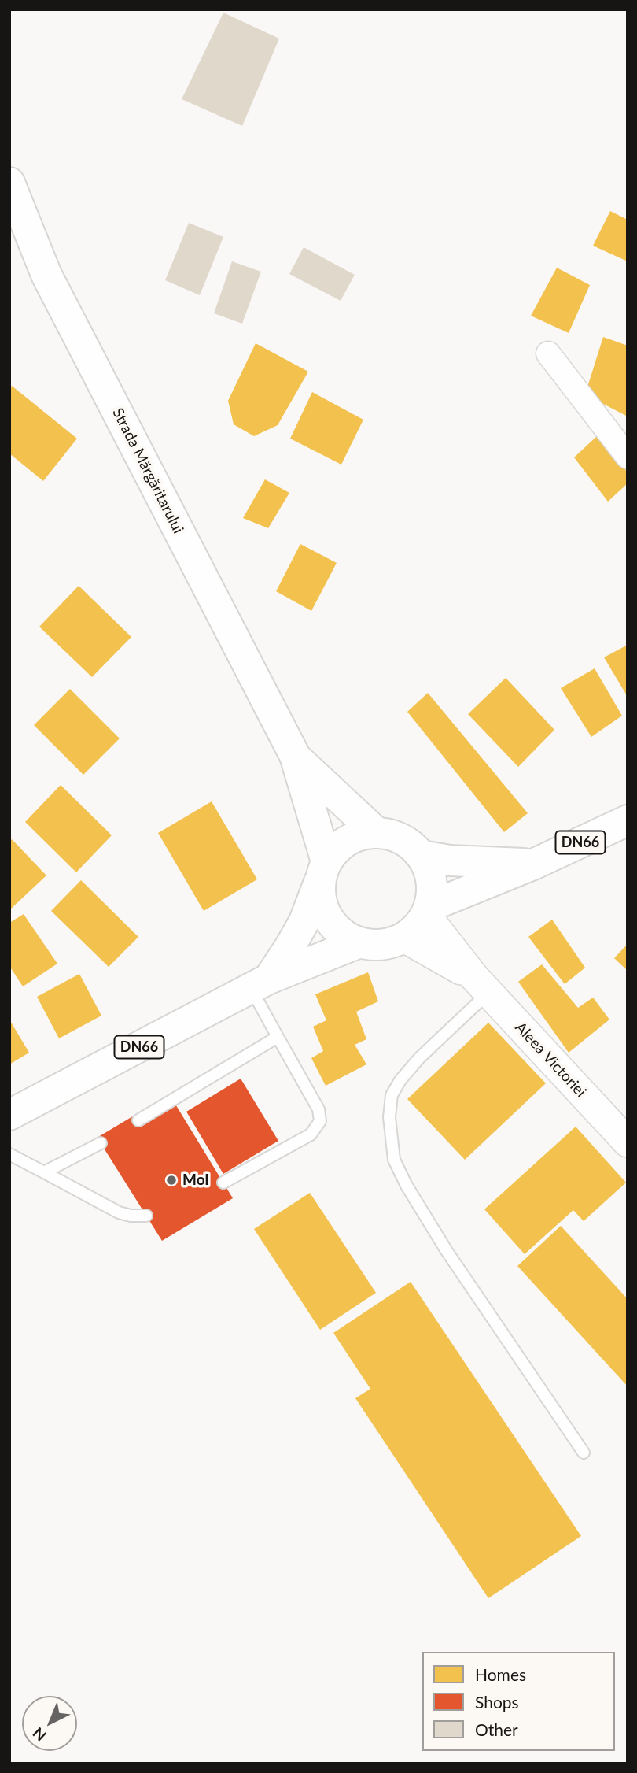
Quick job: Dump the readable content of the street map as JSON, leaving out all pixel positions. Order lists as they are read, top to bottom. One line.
{"streets":{"main road":["Strada Mărgăritarului","DN66"],"street":["Aleea Victoriei"]},"crossings":[["Strada Mărgăritarului","DN66"],["Strada Mărgăritarului","Aleea Victoriei"],["DN66","Aleea Victoriei"]],"places":["Mol"],"legend":["Homes","Shops","Other"],"north":"bottom left"}
